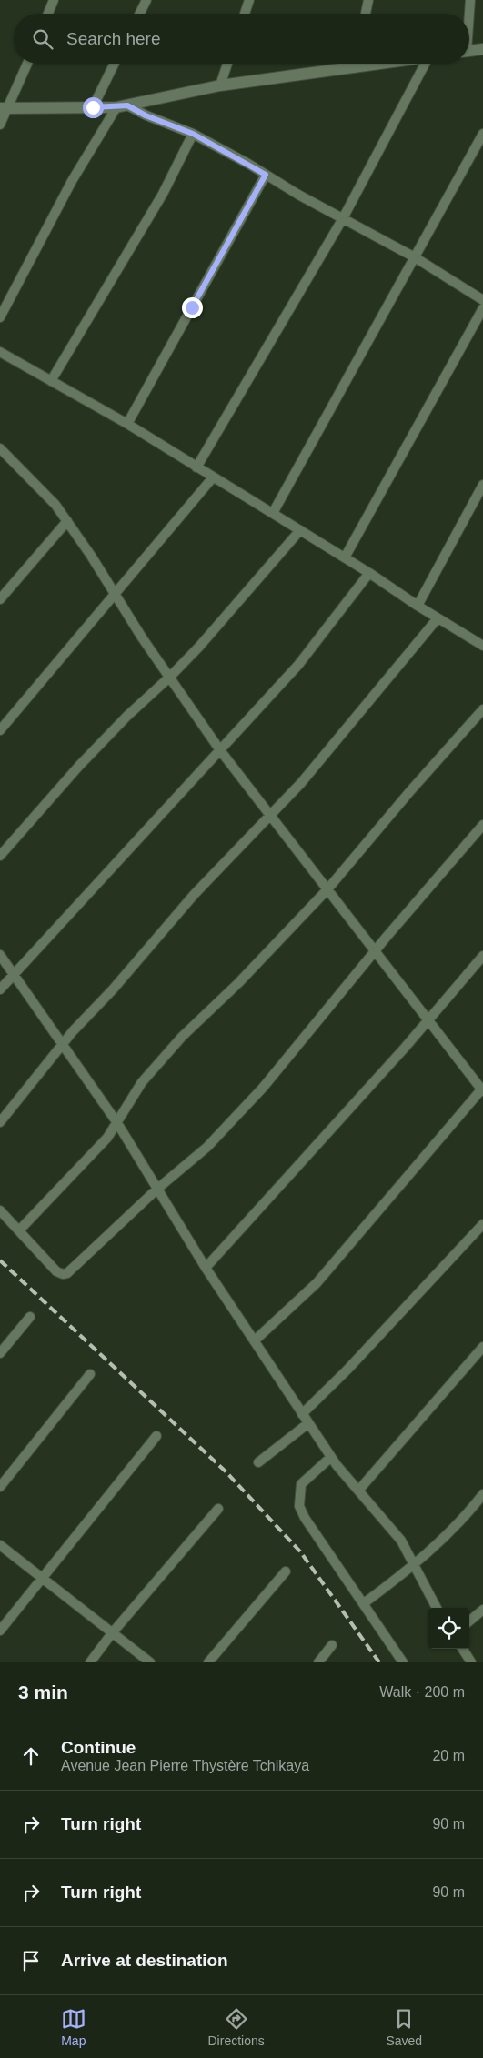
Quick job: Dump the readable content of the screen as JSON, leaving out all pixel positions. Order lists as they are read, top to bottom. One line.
{"page":{"search":"Search here","heading":["3 min","Walk · 200 m"],"list":[["Continue","Avenue Jean Pierre Thystère Tchikaya","20 m"],["Turn right","90 m"],["Turn right","90 m"],"Arrive at destination"],"nav":["Map","Directions","Saved"]}}
